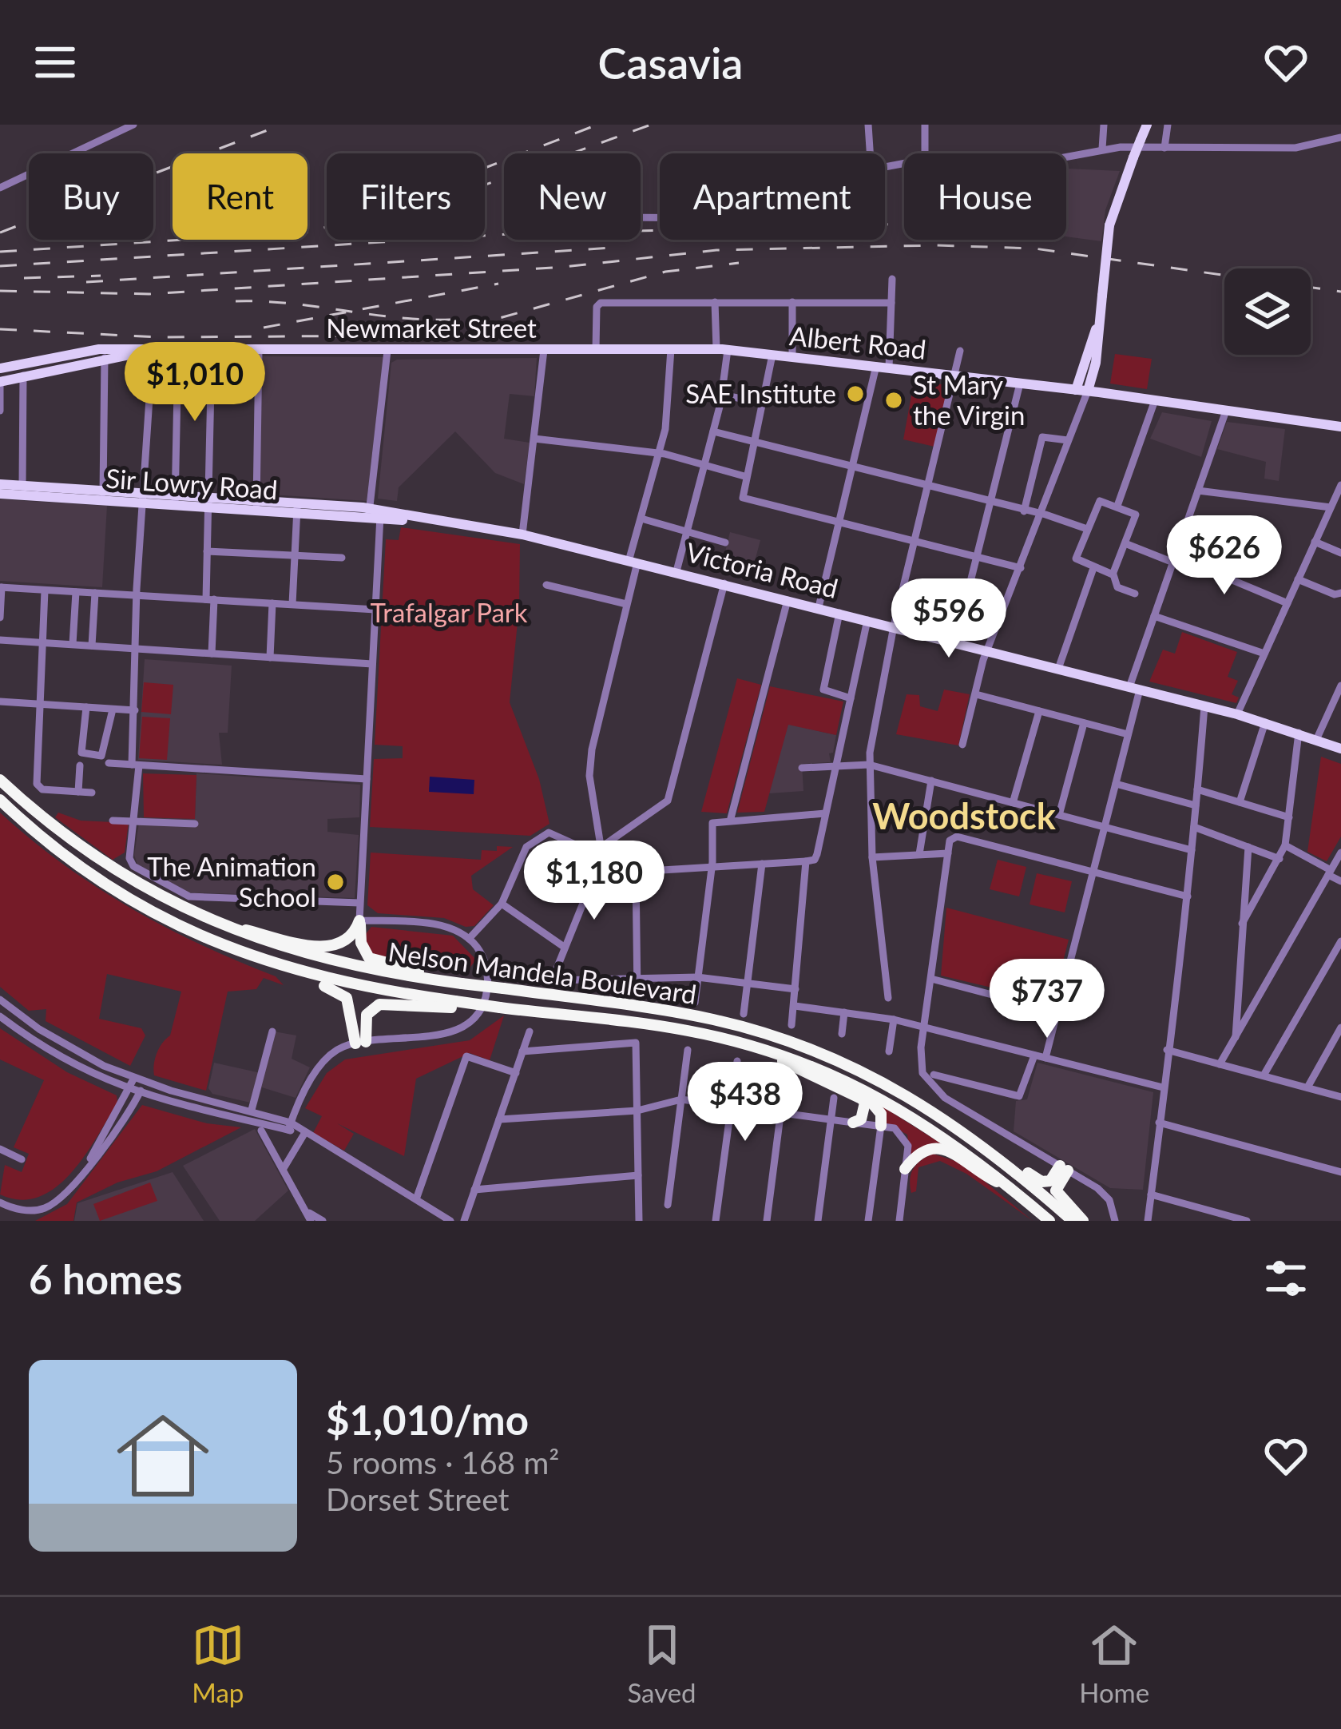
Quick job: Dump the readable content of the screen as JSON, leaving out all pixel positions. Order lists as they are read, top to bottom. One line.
{"streets":{"highway":["Nelson Mandela Boulevard"],"main road":["Newmarket Street","Albert Road","Sir Lowry Road","Victoria Road"]},"crossings":[["Newmarket Street","Albert Road"],["Sir Lowry Road","Victoria Road"]],"districts":["Woodstock"],"parks":["Trafalgar Park"],"places":["SAE Institute","St Mary the Virgin","The Animation School"],"page":{"header":"Casavia","chip":["Buy","Rent","Filters","New","Apartment","House"],"price":["$1,010","$626","$596","$1,180","$737","$438"],"heading":"6 homes","list":[{"name":"$1,010/mo","note":"5 rooms · 168 m² · Dorset Street"}],"tabs":["Map","Saved","Home"]}}
